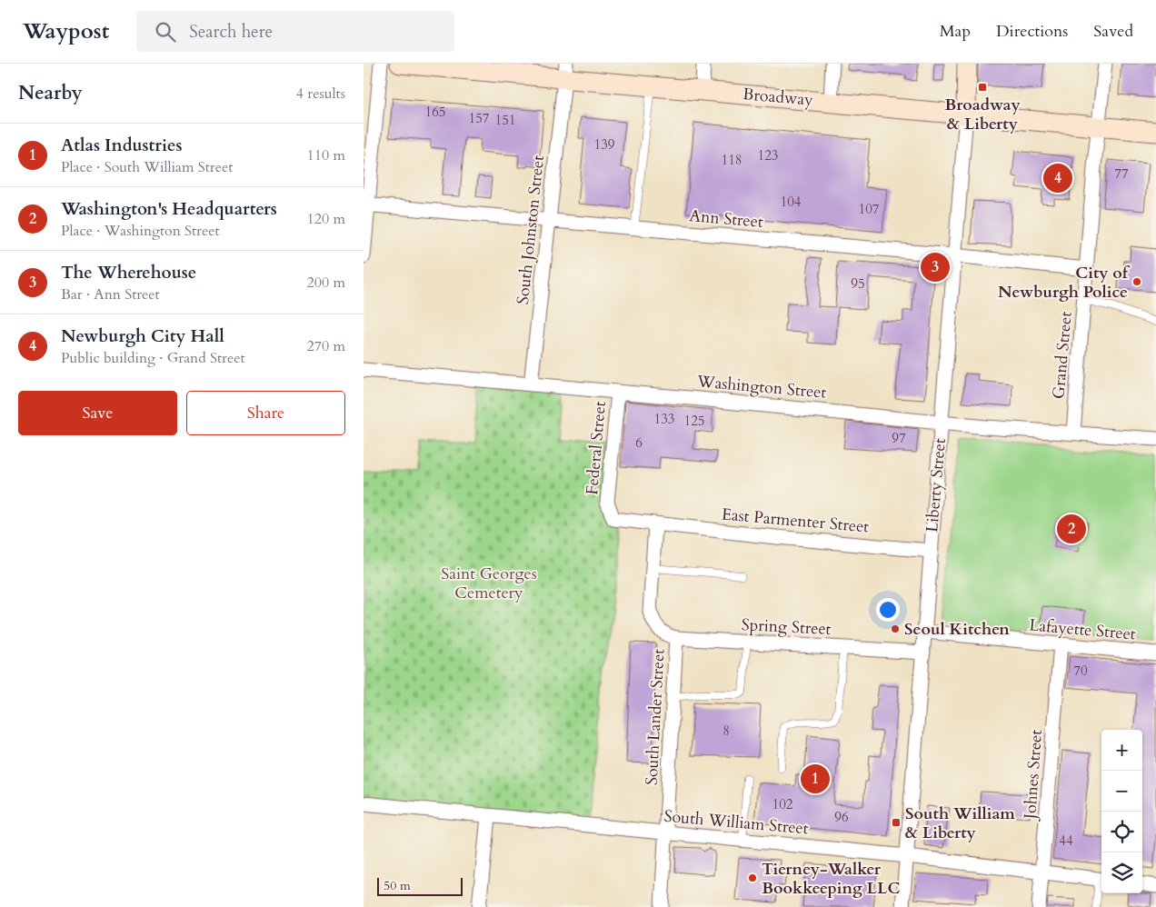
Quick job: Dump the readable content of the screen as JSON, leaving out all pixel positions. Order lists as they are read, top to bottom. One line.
{"streets":{"street":["Broadway","Ann Street","South Johnston Street","Grand Street","Washington Street","Federal Street","Liberty Street","East Parmenter Street","Spring Street","Lafayette Street","South Lander Street","Johnes Street","South William Street"]},"crossings":[["Broadway","South Johnston Street"],["Broadway","Grand Street"],["Broadway","Liberty Street"],["Ann Street","South Johnston Street"],["Ann Street","Grand Street"],["Ann Street","Liberty Street"],["South Johnston Street","Washington Street"],["Grand Street","Washington Street"],["Washington Street","Federal Street"],["Washington Street","Liberty Street"],["Federal Street","East Parmenter Street"],["Liberty Street","East Parmenter Street"],["Liberty Street","Spring Street"],["Liberty Street","Lafayette Street"],["Liberty Street","South William Street"],["Spring Street","South Lander Street"],["Lafayette Street","Johnes Street"],["South Lander Street","South William Street"],["Johnes Street","South William Street"]],"parks":["Saint Georges Cemetery"],"places":{"transit":["Broadway & Liberty","South William & Liberty"],"other":["City of Newburgh Police","Seoul Kitchen","Tierney-Walker Bookkeeping LLC"]},"house_numbers":["165","157","151","139","123","118","77","104","107","95","133","125","97","6","70","8","102","96","44"],"scale_bar":"50 m","page":{"header":"Waypost","search":"Search here","nav":["Map","Directions","Saved"],"heading":["Nearby","4 results"],"list":[{"mark":"1","name":"Atlas Industries","note":"Place · South William Street","value":"110 m"},{"mark":"2","name":"Washington's Headquarters","note":"Place · Washington Street","value":"120 m"},{"mark":"3","name":"The Wherehouse","note":"Bar · Ann Street","value":"200 m"},{"mark":"4","name":"Newburgh City Hall","note":"Public building · Grand Street","value":"270 m"}],"pins":["4","3","2","1"],"buttons":["Save","Share"],"map_buttons":["+","−"],"scale":"50 m"}}
